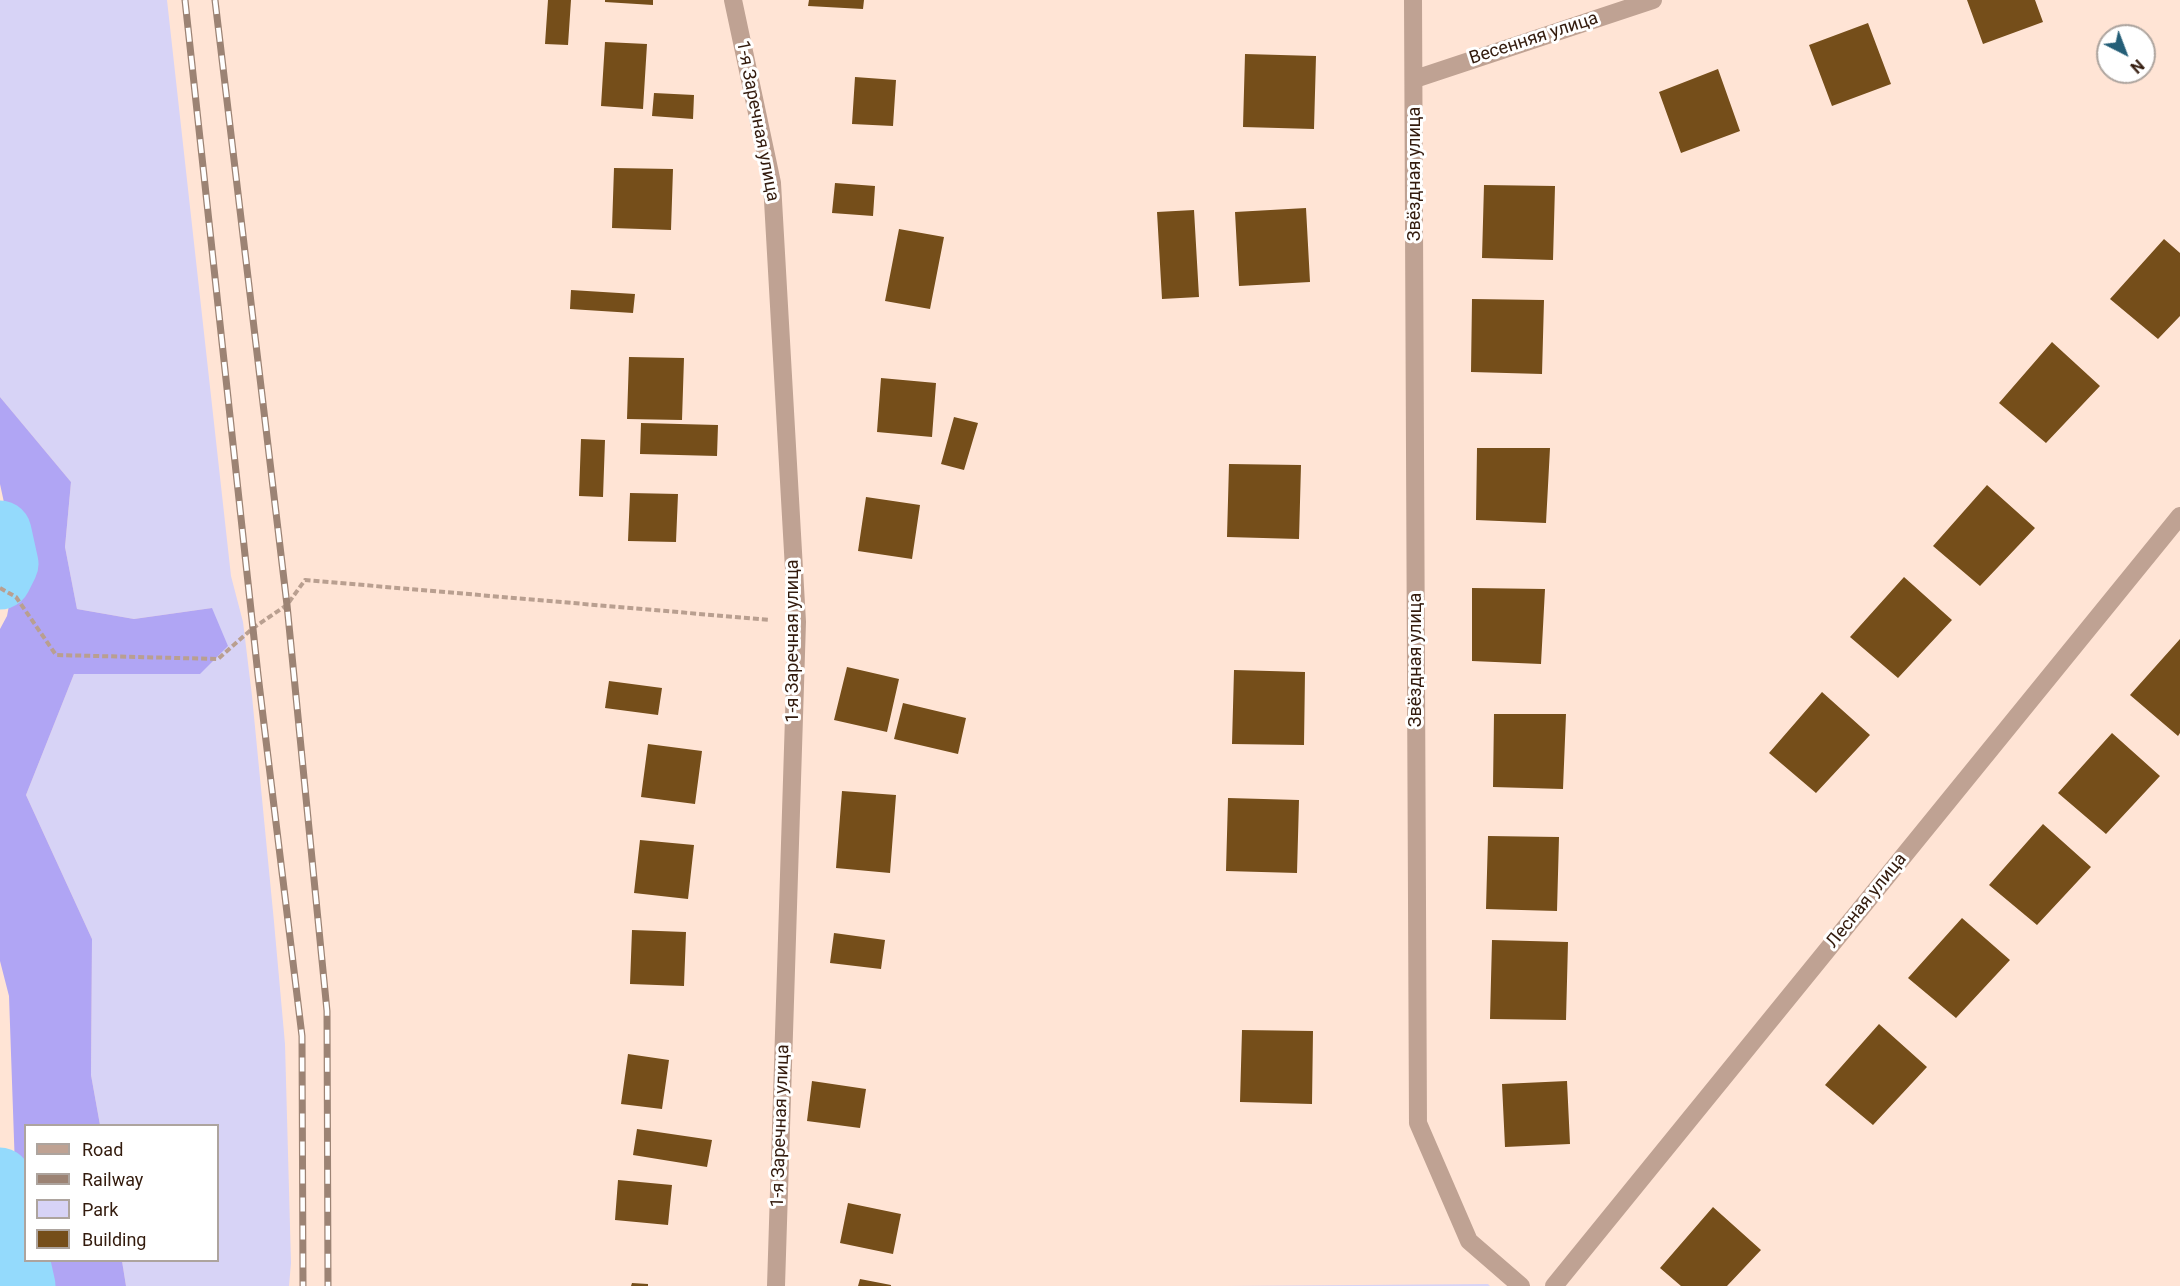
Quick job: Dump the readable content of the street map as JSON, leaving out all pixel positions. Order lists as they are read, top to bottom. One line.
{"streets":{"street":["Весенняя улица","1-я Заречная улица","Звёздная улица","Лесная улица"]},"crossings":[["Весенняя улица","Звёздная улица"]],"legend":["Road","Railway","Park","Building"],"north":"bottom right"}
